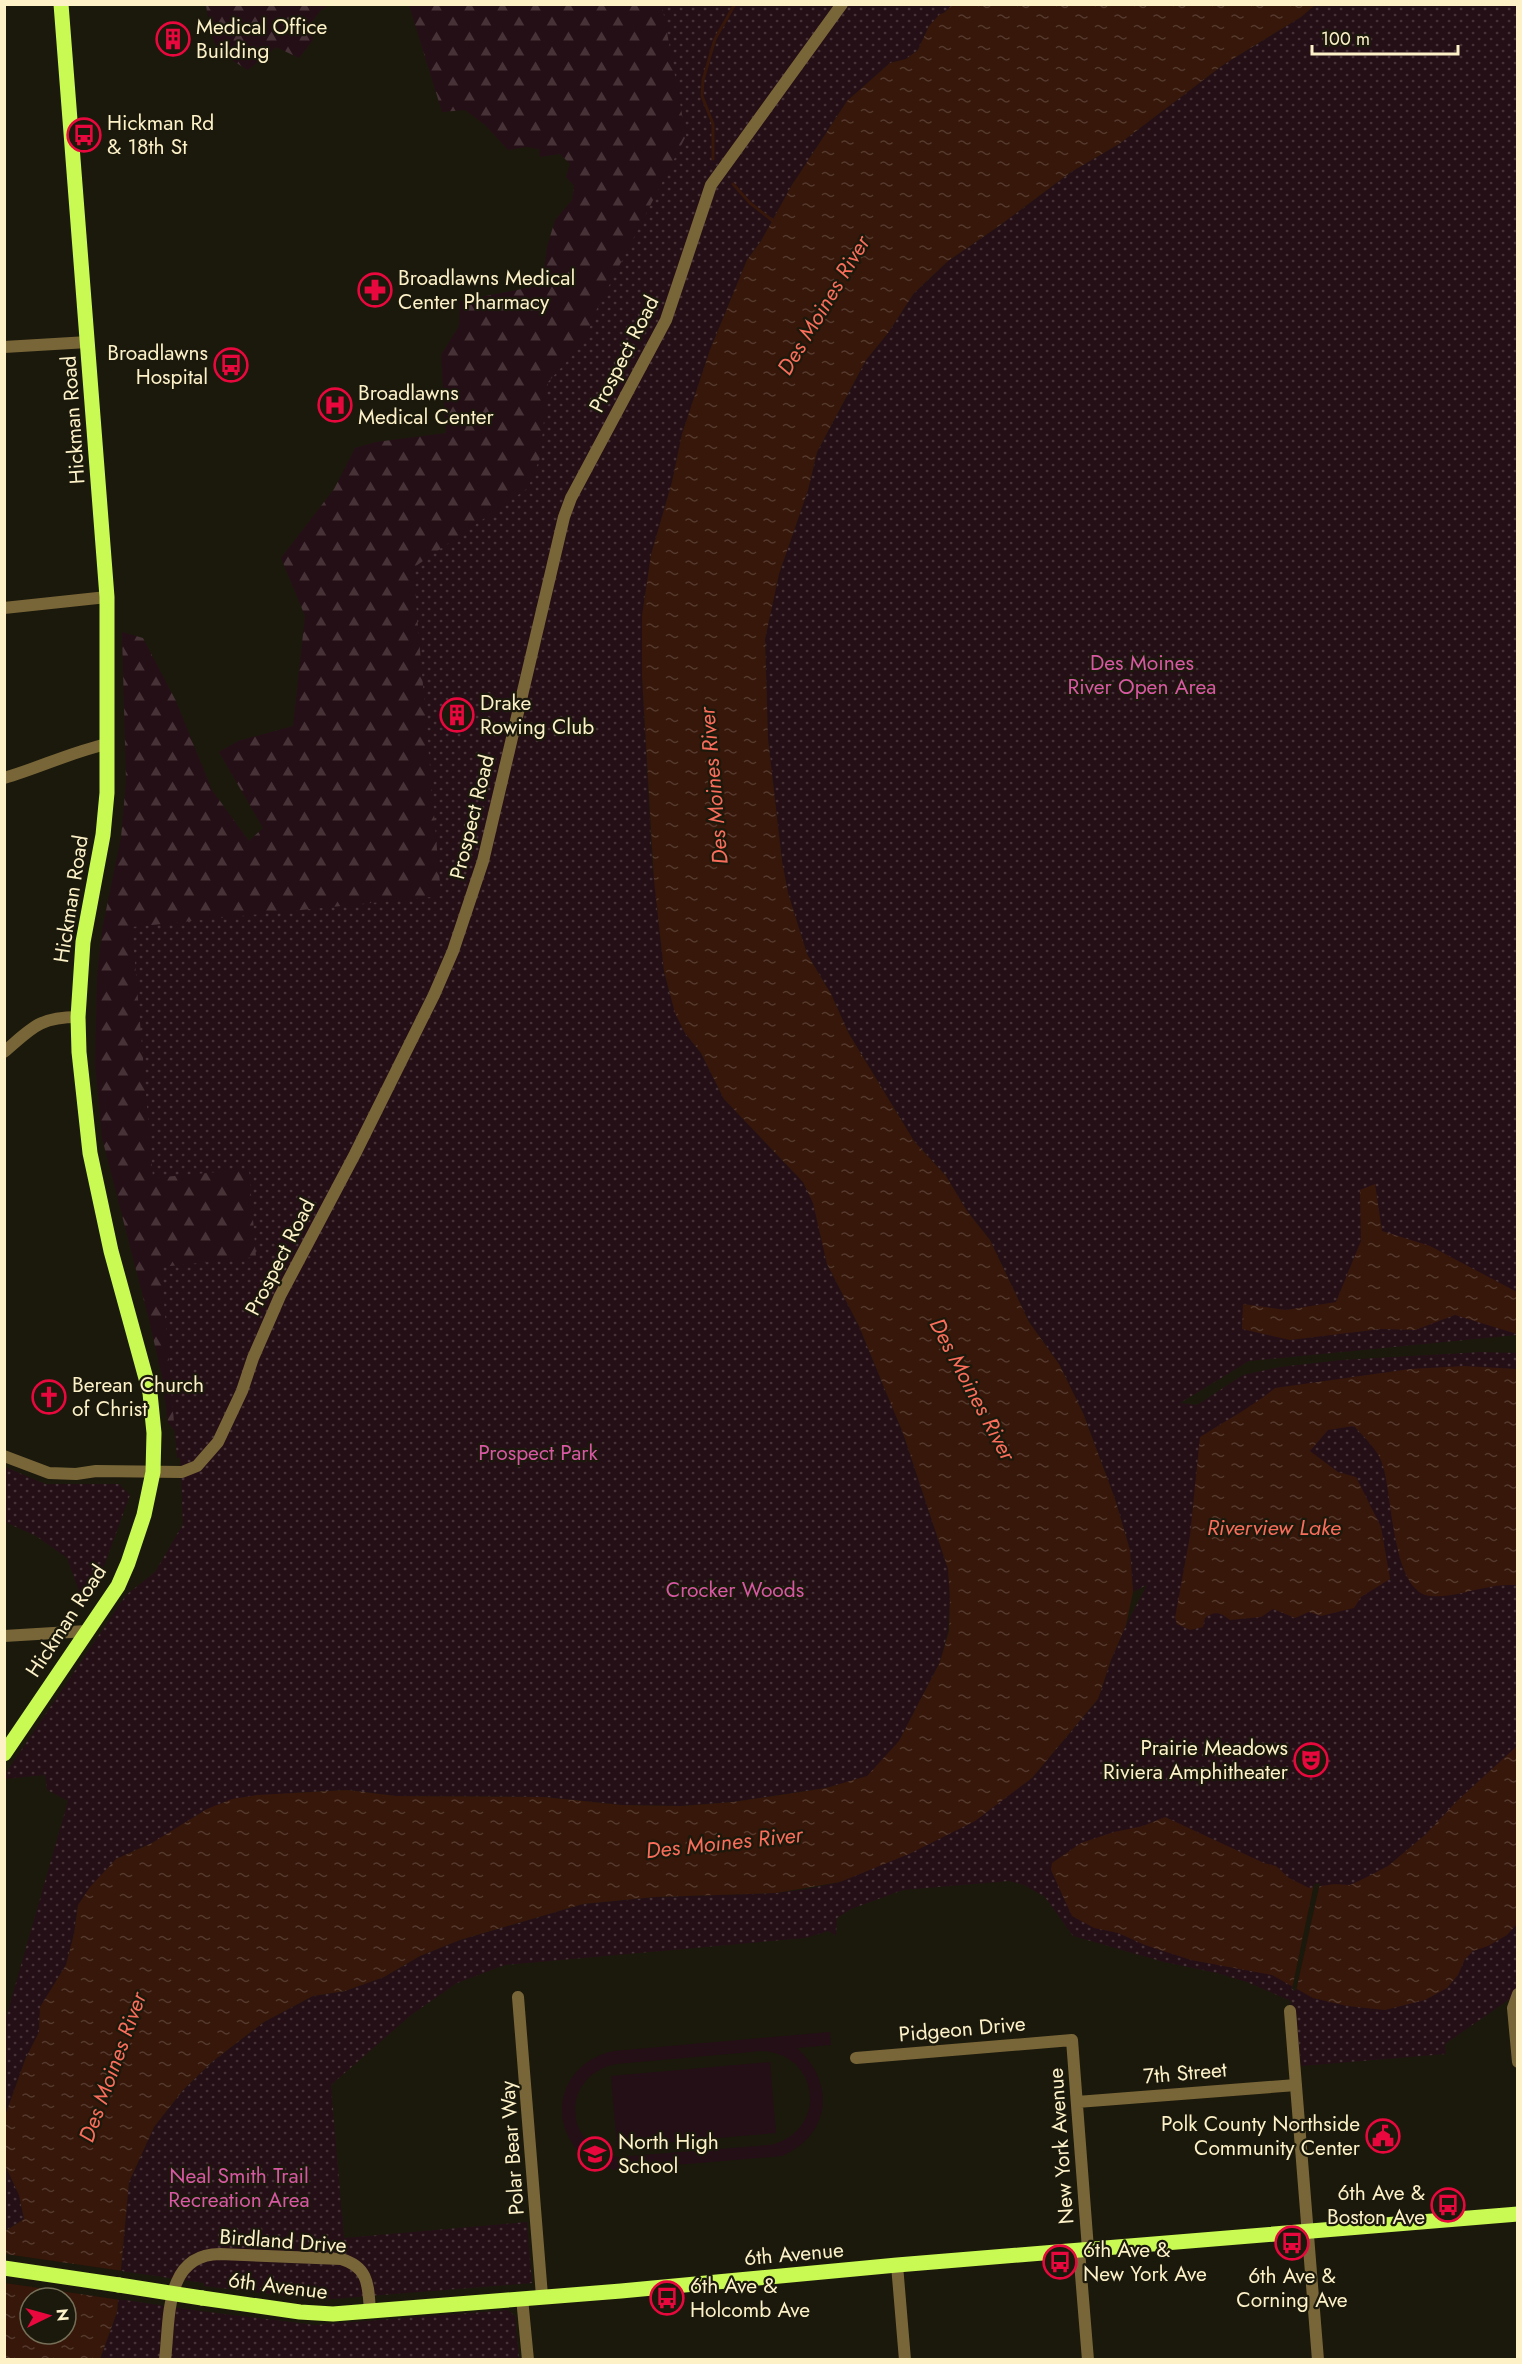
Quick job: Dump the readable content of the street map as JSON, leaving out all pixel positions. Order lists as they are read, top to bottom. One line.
{"streets":{"main road":["Hickman Road","6th Avenue"],"street":["Prospect Road","Pidgeon Drive","7th Street","New York Avenue","Polar Bear Way","Birdland Drive"]},"crossings":[["Prospect Road","Hickman Road"],["Pidgeon Drive","New York Avenue"],["7th Street","New York Avenue"],["New York Avenue","6th Avenue"],["Polar Bear Way","6th Avenue"],["Birdland Drive","6th Avenue"]],"water":["Des Moines River","Riverview Lake"],"parks":["Des Moines River Open Area","Prospect Park","Crocker Woods","Neal Smith Trail Recreation Area"],"places":{"building":["Medical Office Building","Drake Rowing Club"],"bus stop":["Hickman Rd & 18th St","Broadlawns Hospital","6th Ave & Boston Ave","6th Ave & Corning Ave","6th Ave & New York Ave","6th Ave & Holcomb Ave"],"pharmacy":["Broadlawns Medical Center Pharmacy"],"hospital":["Broadlawns Medical Center"],"church":["Berean Church of Christ"],"theatre":["Prairie Meadows Riviera Amphitheater"],"public building":["Polk County Northside Community Center"],"school or university":["North High School"]},"scale_bar":"100 m","north":"right"}
